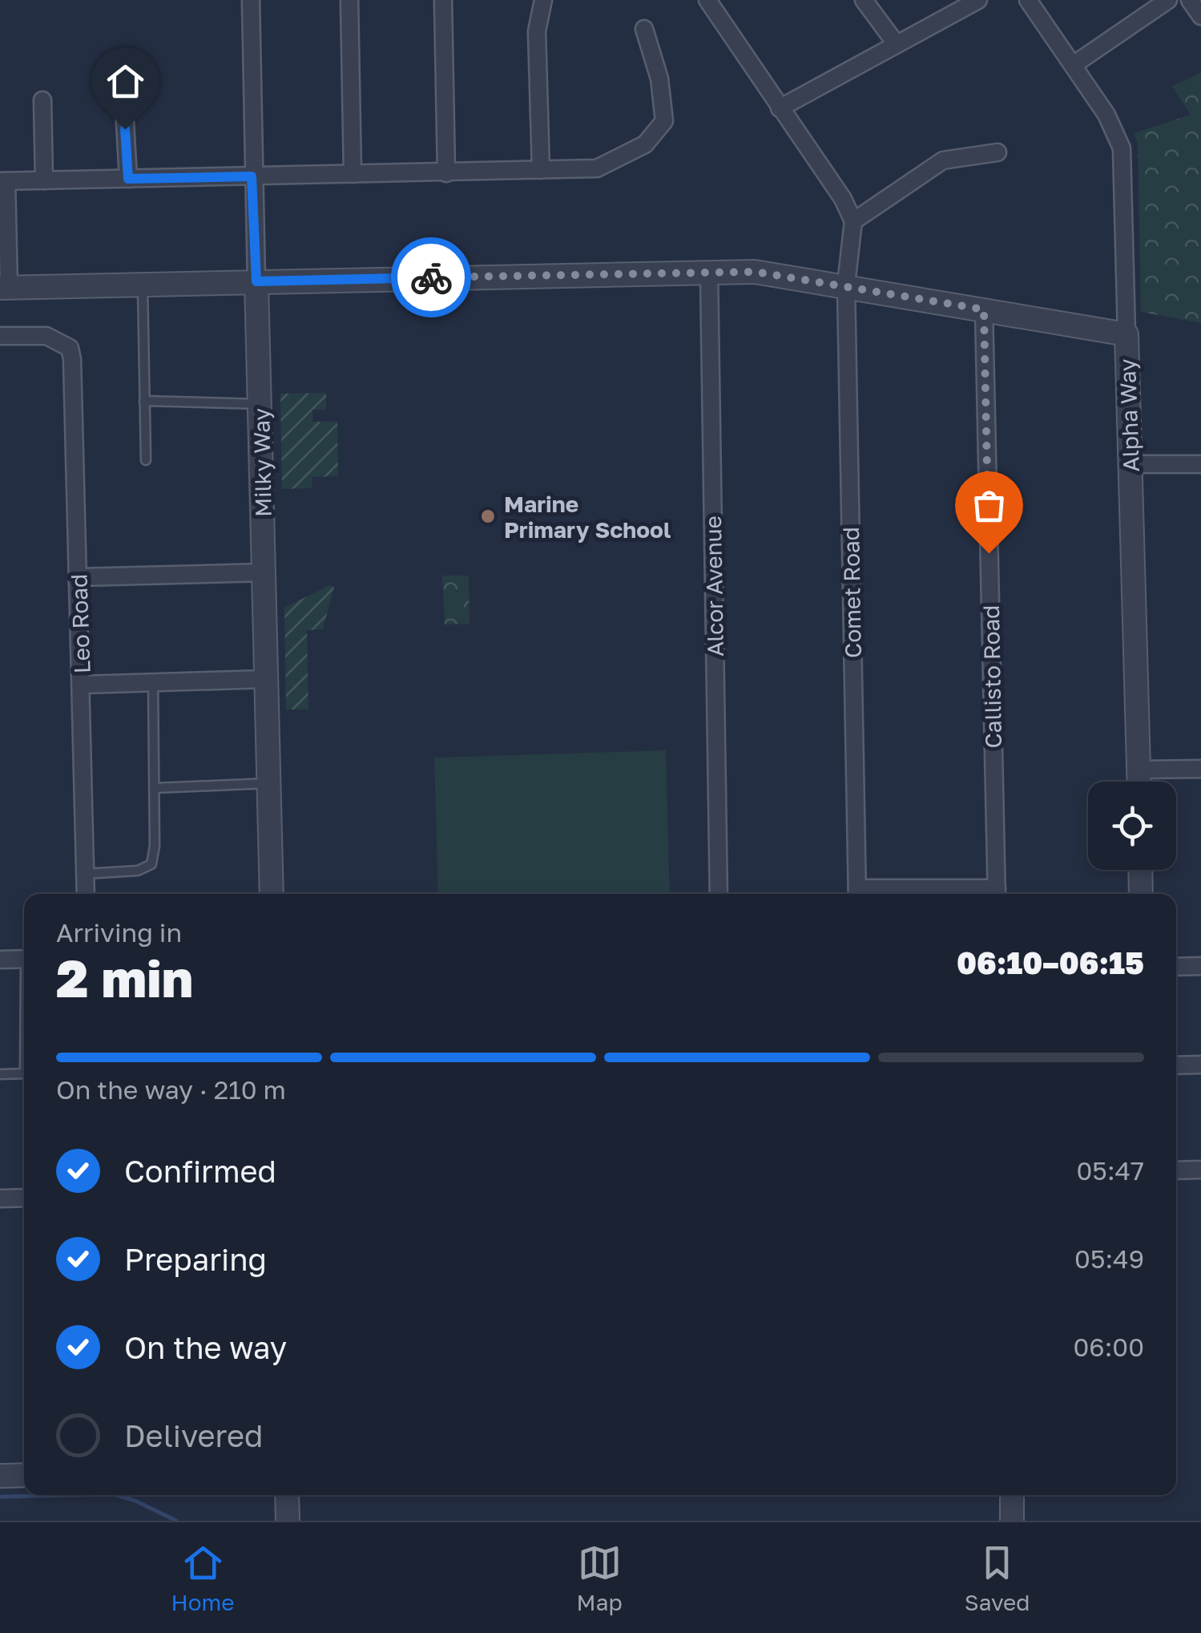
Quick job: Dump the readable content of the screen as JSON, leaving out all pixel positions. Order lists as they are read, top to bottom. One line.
{"streets":{"street":["Alpha Way","Milky Way","Alcor Avenue","Comet Road","Leo Road","Callisto Road"]},"crossings":[["Alpha Way","Milky Way"],["Alpha Way","Alcor Avenue"],["Alpha Way","Comet Road"],["Alpha Way","Callisto Road"]],"places":["Marine Primary School"],"page":{"heading":["2 min","Arriving in","06:10–06:15"],"bar":"On the way · 210 m","list":[["Confirmed","05:47"],["Preparing","05:49"],["On the way","06:00"],"Delivered"],"tabs":["Home","Map","Saved"]}}
